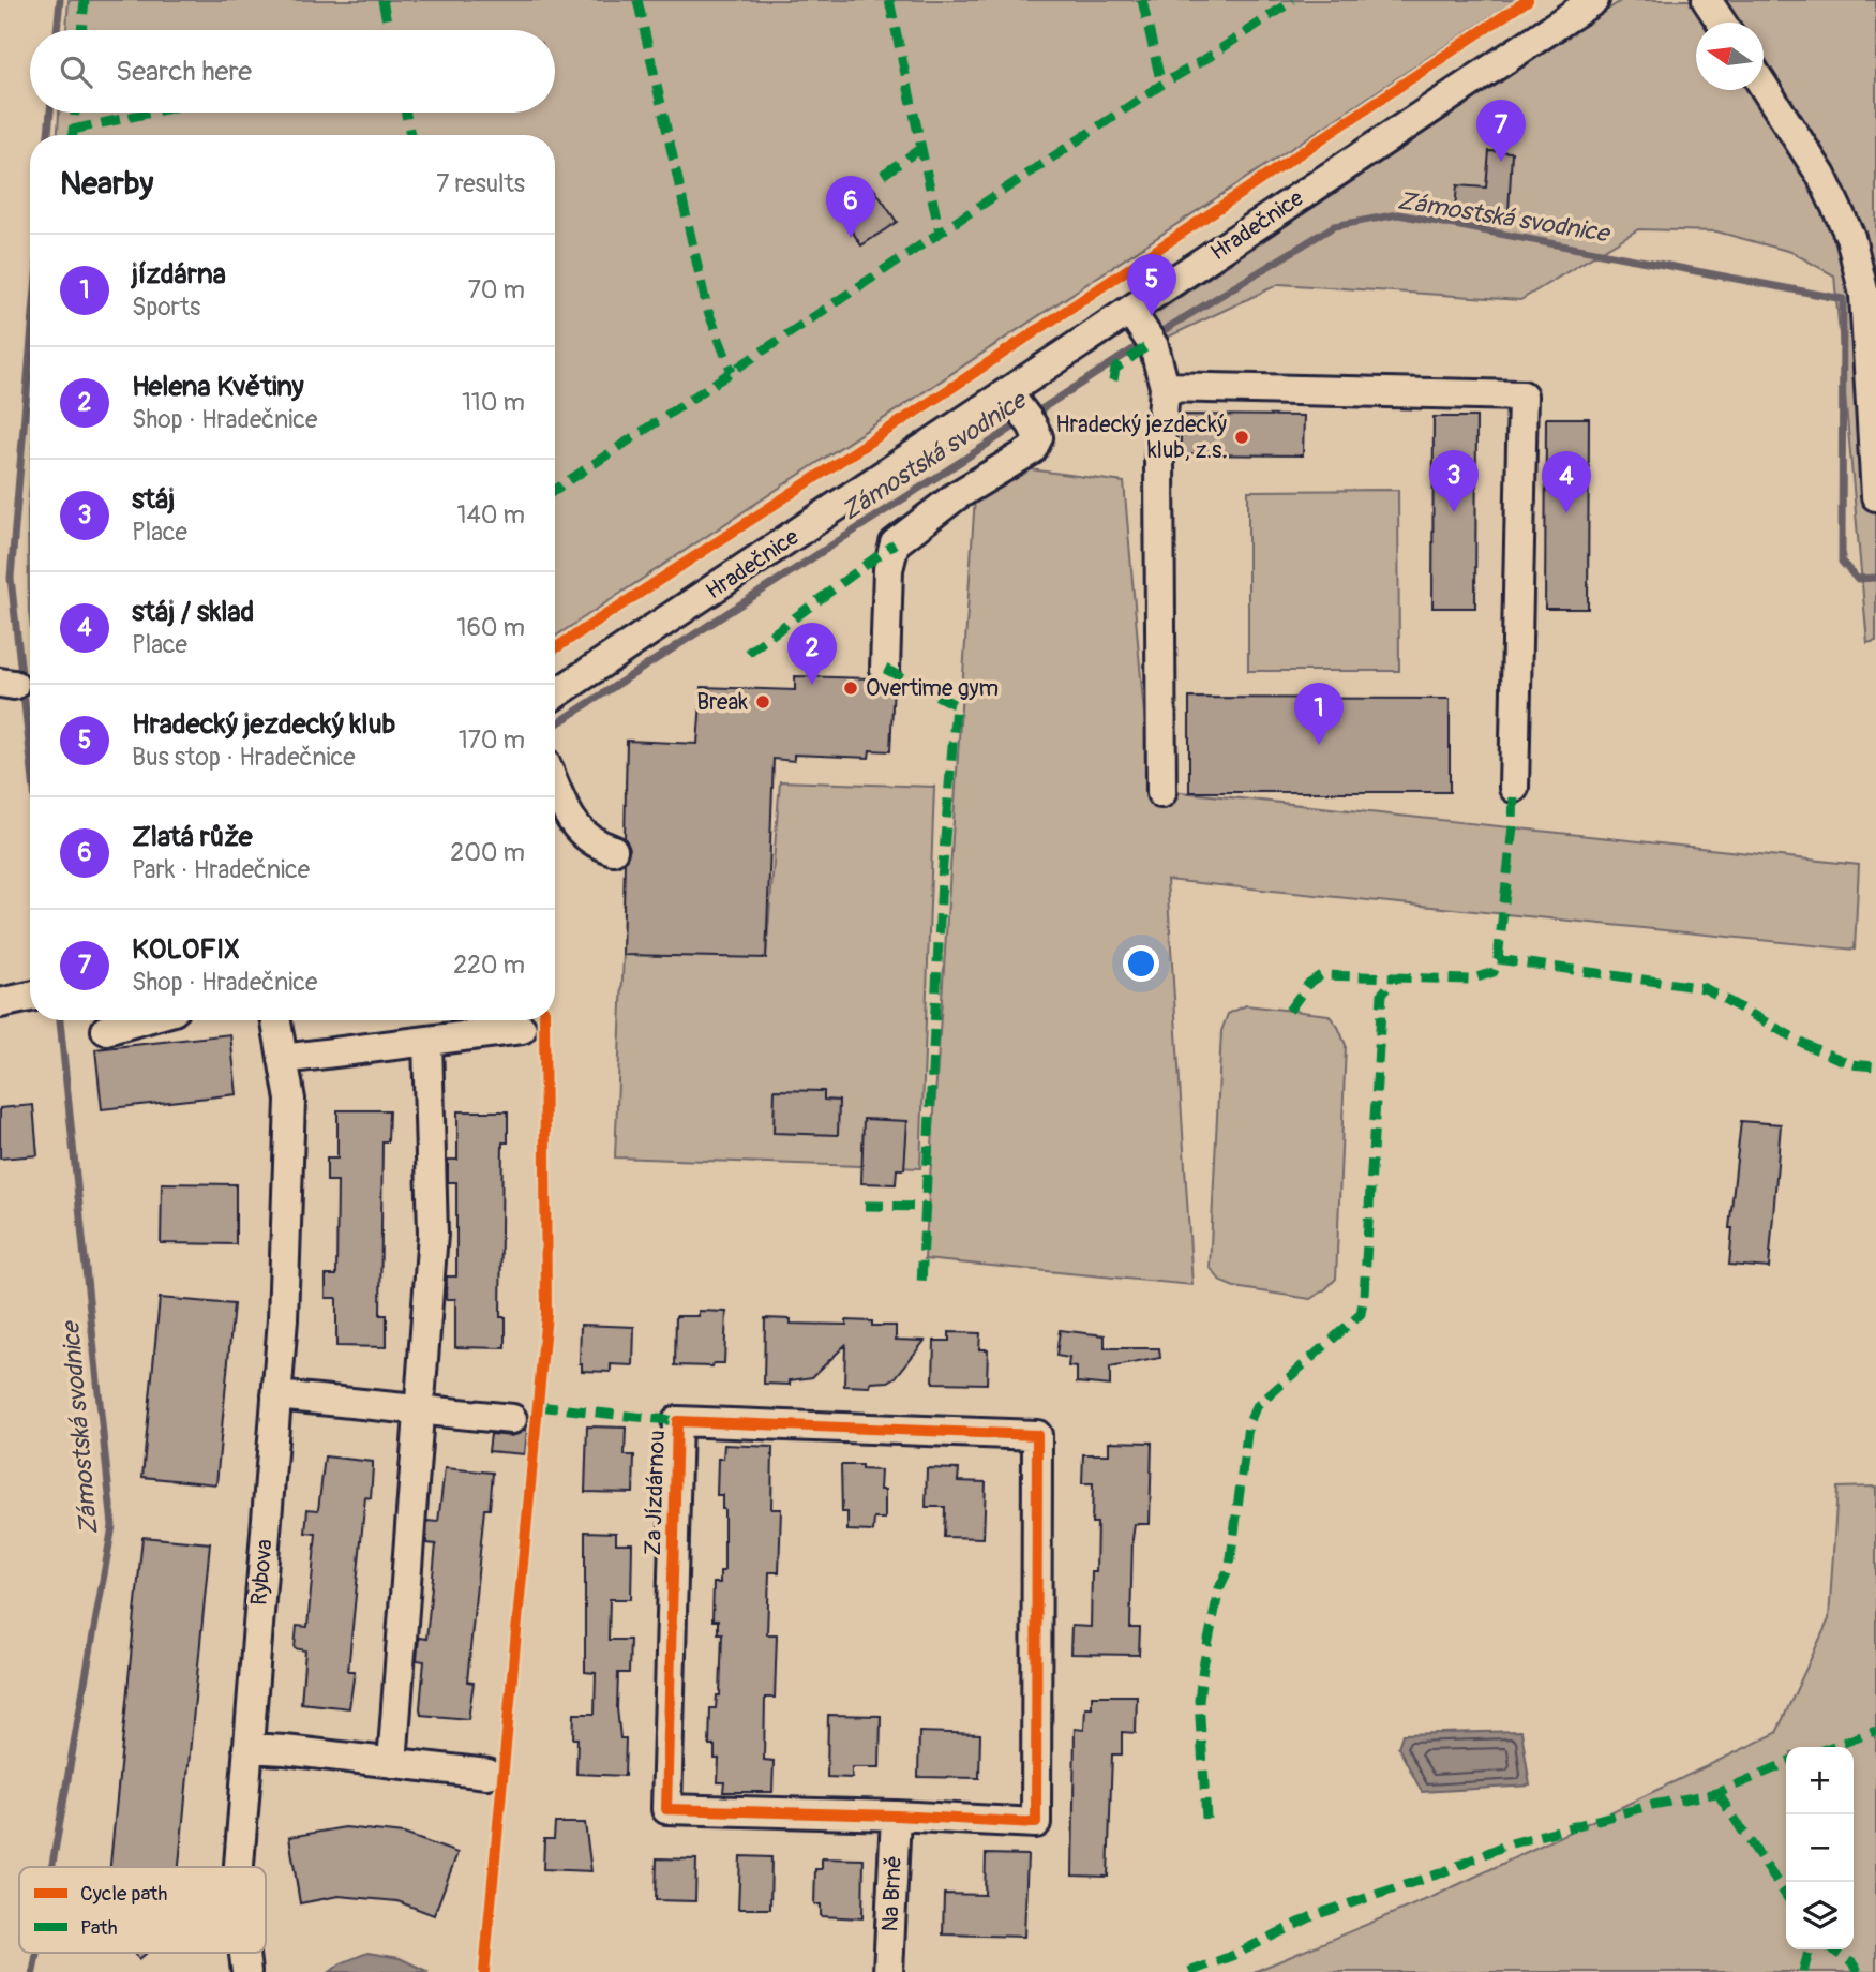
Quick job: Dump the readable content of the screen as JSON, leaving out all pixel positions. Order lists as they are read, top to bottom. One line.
{"streets":{"street":["Hradečnice","Za Jízdárnou","Rybova","Na Brně"]},"crossings":[["Za Jízdárnou","Na Brně"]],"water":["Zámostská svodnice"],"places":["Hradecký jezdecký klub, z.s.","Overtime gym","Break"],"legend":["Cycle path","Path"],"north":"left","page":{"search":"Search here","pins":["7","6","5","3","4","2","1"],"heading":["Nearby","7 results"],"list":[{"mark":"1","name":"jízdárna","note":"Sports","value":"70 m"},{"mark":"2","name":"Helena Květiny","note":"Shop · Hradečnice","value":"110 m"},{"mark":"3","name":"stáj","note":"Place","value":"140 m"},{"mark":"4","name":"stáj / sklad","note":"Place","value":"160 m"},{"mark":"5","name":"Hradecký jezdecký klub","note":"Bus stop · Hradečnice","value":"170 m"},{"mark":"6","name":"Zlatá růže","note":"Park · Hradečnice","value":"200 m"},{"mark":"7","name":"KOLOFIX","note":"Shop · Hradečnice","value":"220 m"}],"map_buttons":["+","−"]}}
